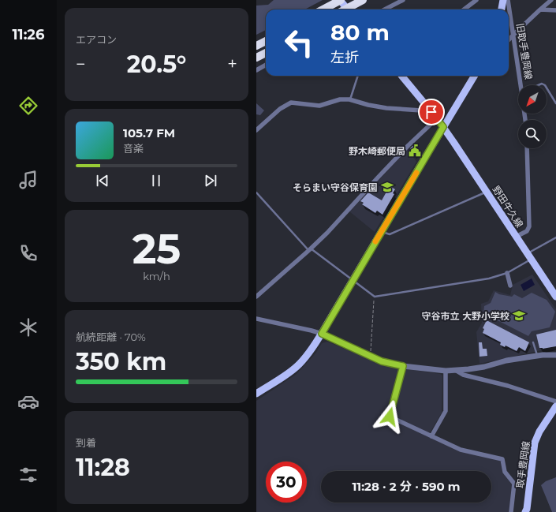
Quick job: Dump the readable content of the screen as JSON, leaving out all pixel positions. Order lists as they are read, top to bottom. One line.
{"streets":{"main road":["野田牛久線","取手豊岡線"],"street":["旧取手豊岡線"]},"places":{"public building":["野木崎郵便局"],"school or university":["そらまい守谷保育園","守谷市立 大野小学校"]},"north":"bottom left","page":{"tabs":"11:26","tile":["エアコン",["25","km/h"],["航続距離 · 70%","350 km"],["到着","11:28"]],"turn":["80 m","左折"],"heat":["−","20.5°","+"],"song":["105.7 FM","音楽"],"limit":"30","trip":"11:28 · 2 分 · 590 m"}}
